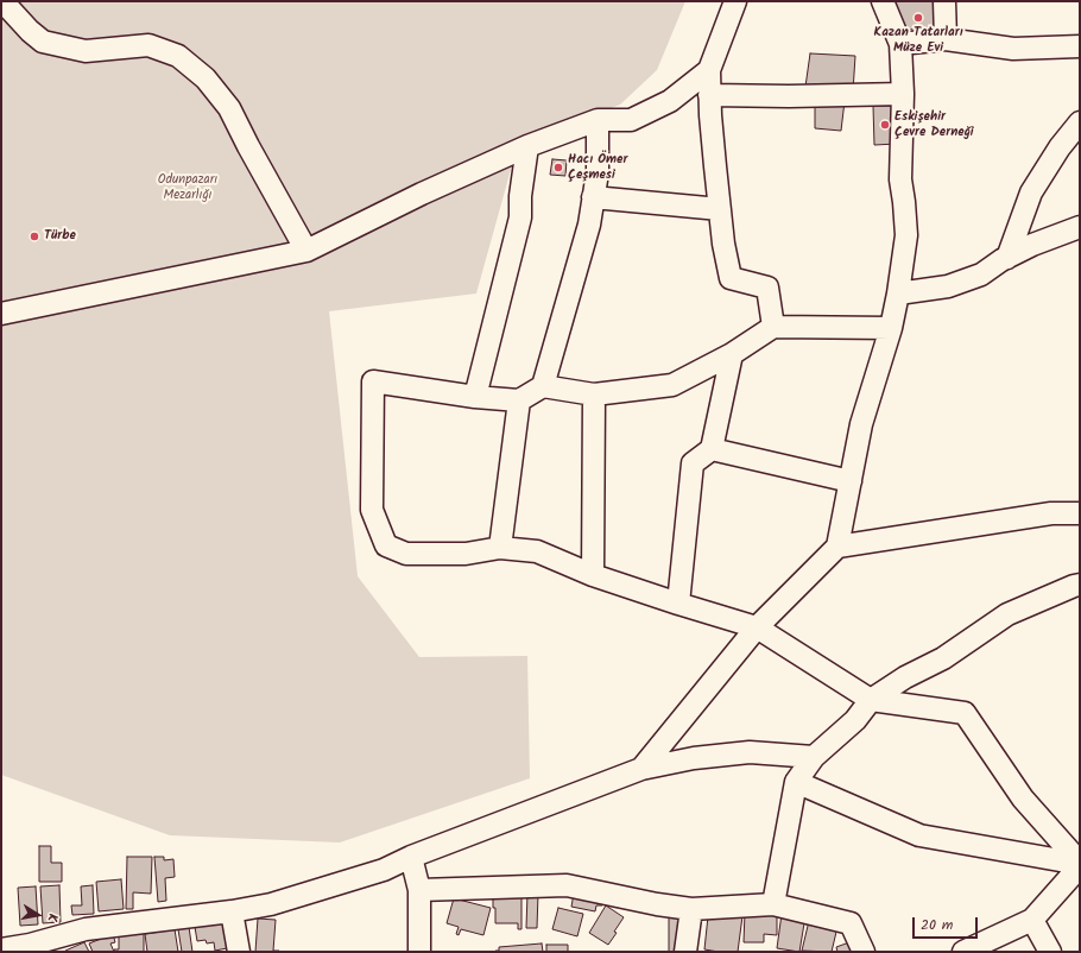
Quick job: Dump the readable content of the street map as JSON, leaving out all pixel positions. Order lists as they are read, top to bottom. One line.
{"parks":["Odunpazarı Mezarlığı"],"places":["Kazan Tatarları Müze Evi","Eskişehir Çevre Derneği","Hacı Ömer Çeşmesi","Türbe"],"scale_bar":"20 m","north":"right"}
